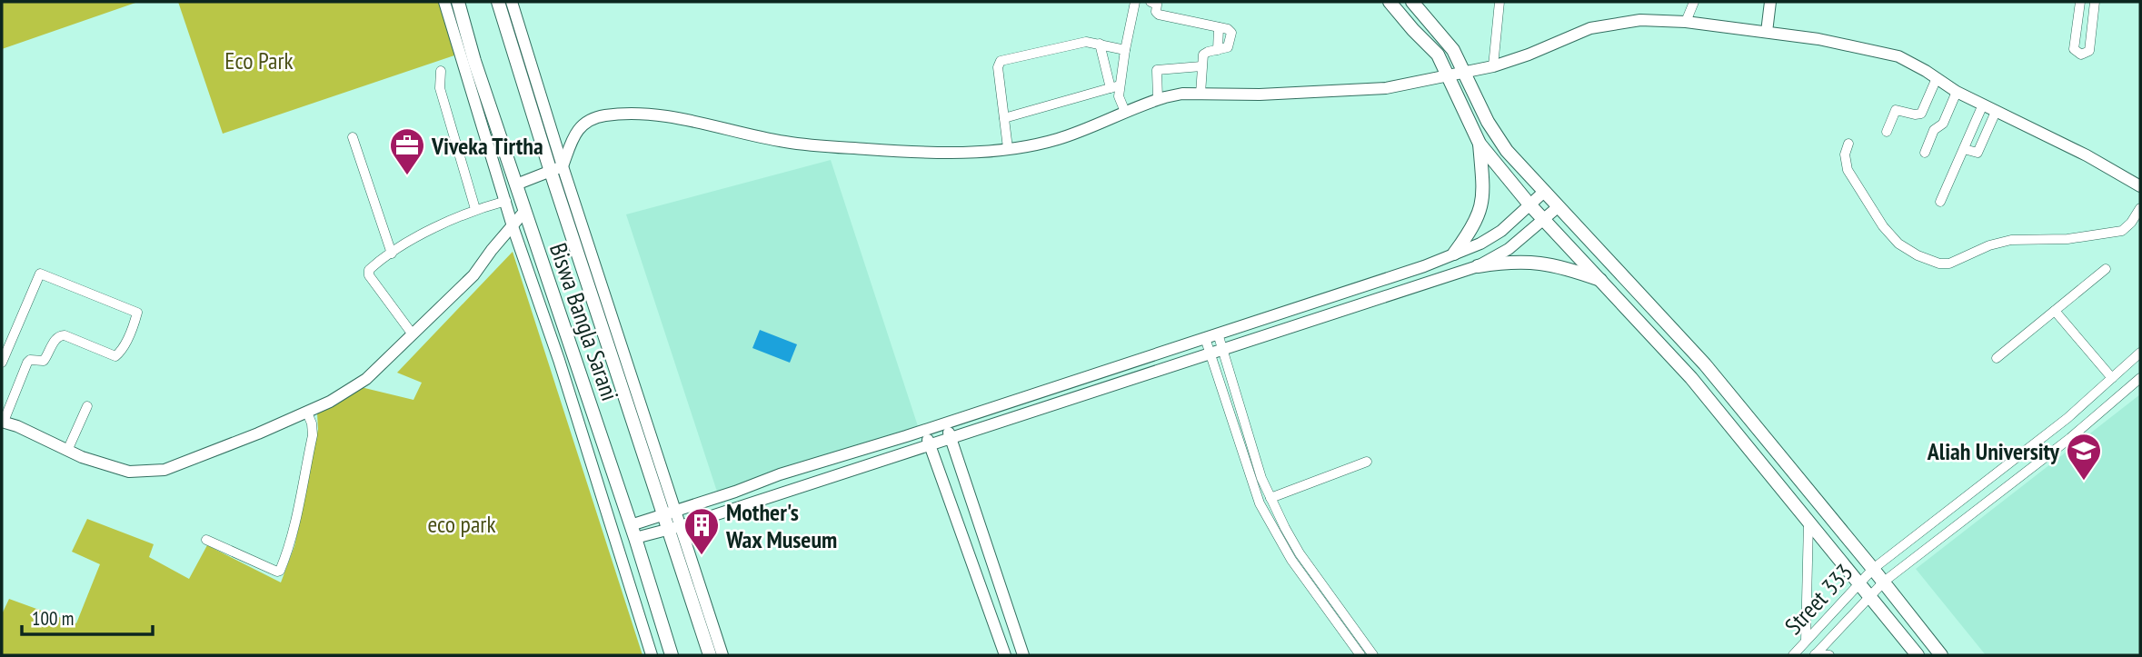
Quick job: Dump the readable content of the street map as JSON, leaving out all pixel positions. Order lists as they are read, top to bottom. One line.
{"streets":{"main road":["Biswa Bangla Sarani"],"street":["Street 333"]},"parks":["Eco Park","eco park"],"places":{"office":["Viveka Tirtha"],"school or university":["Aliah University"],"building":["Mother's Wax Museum"]},"scale_bar":"100 m"}
